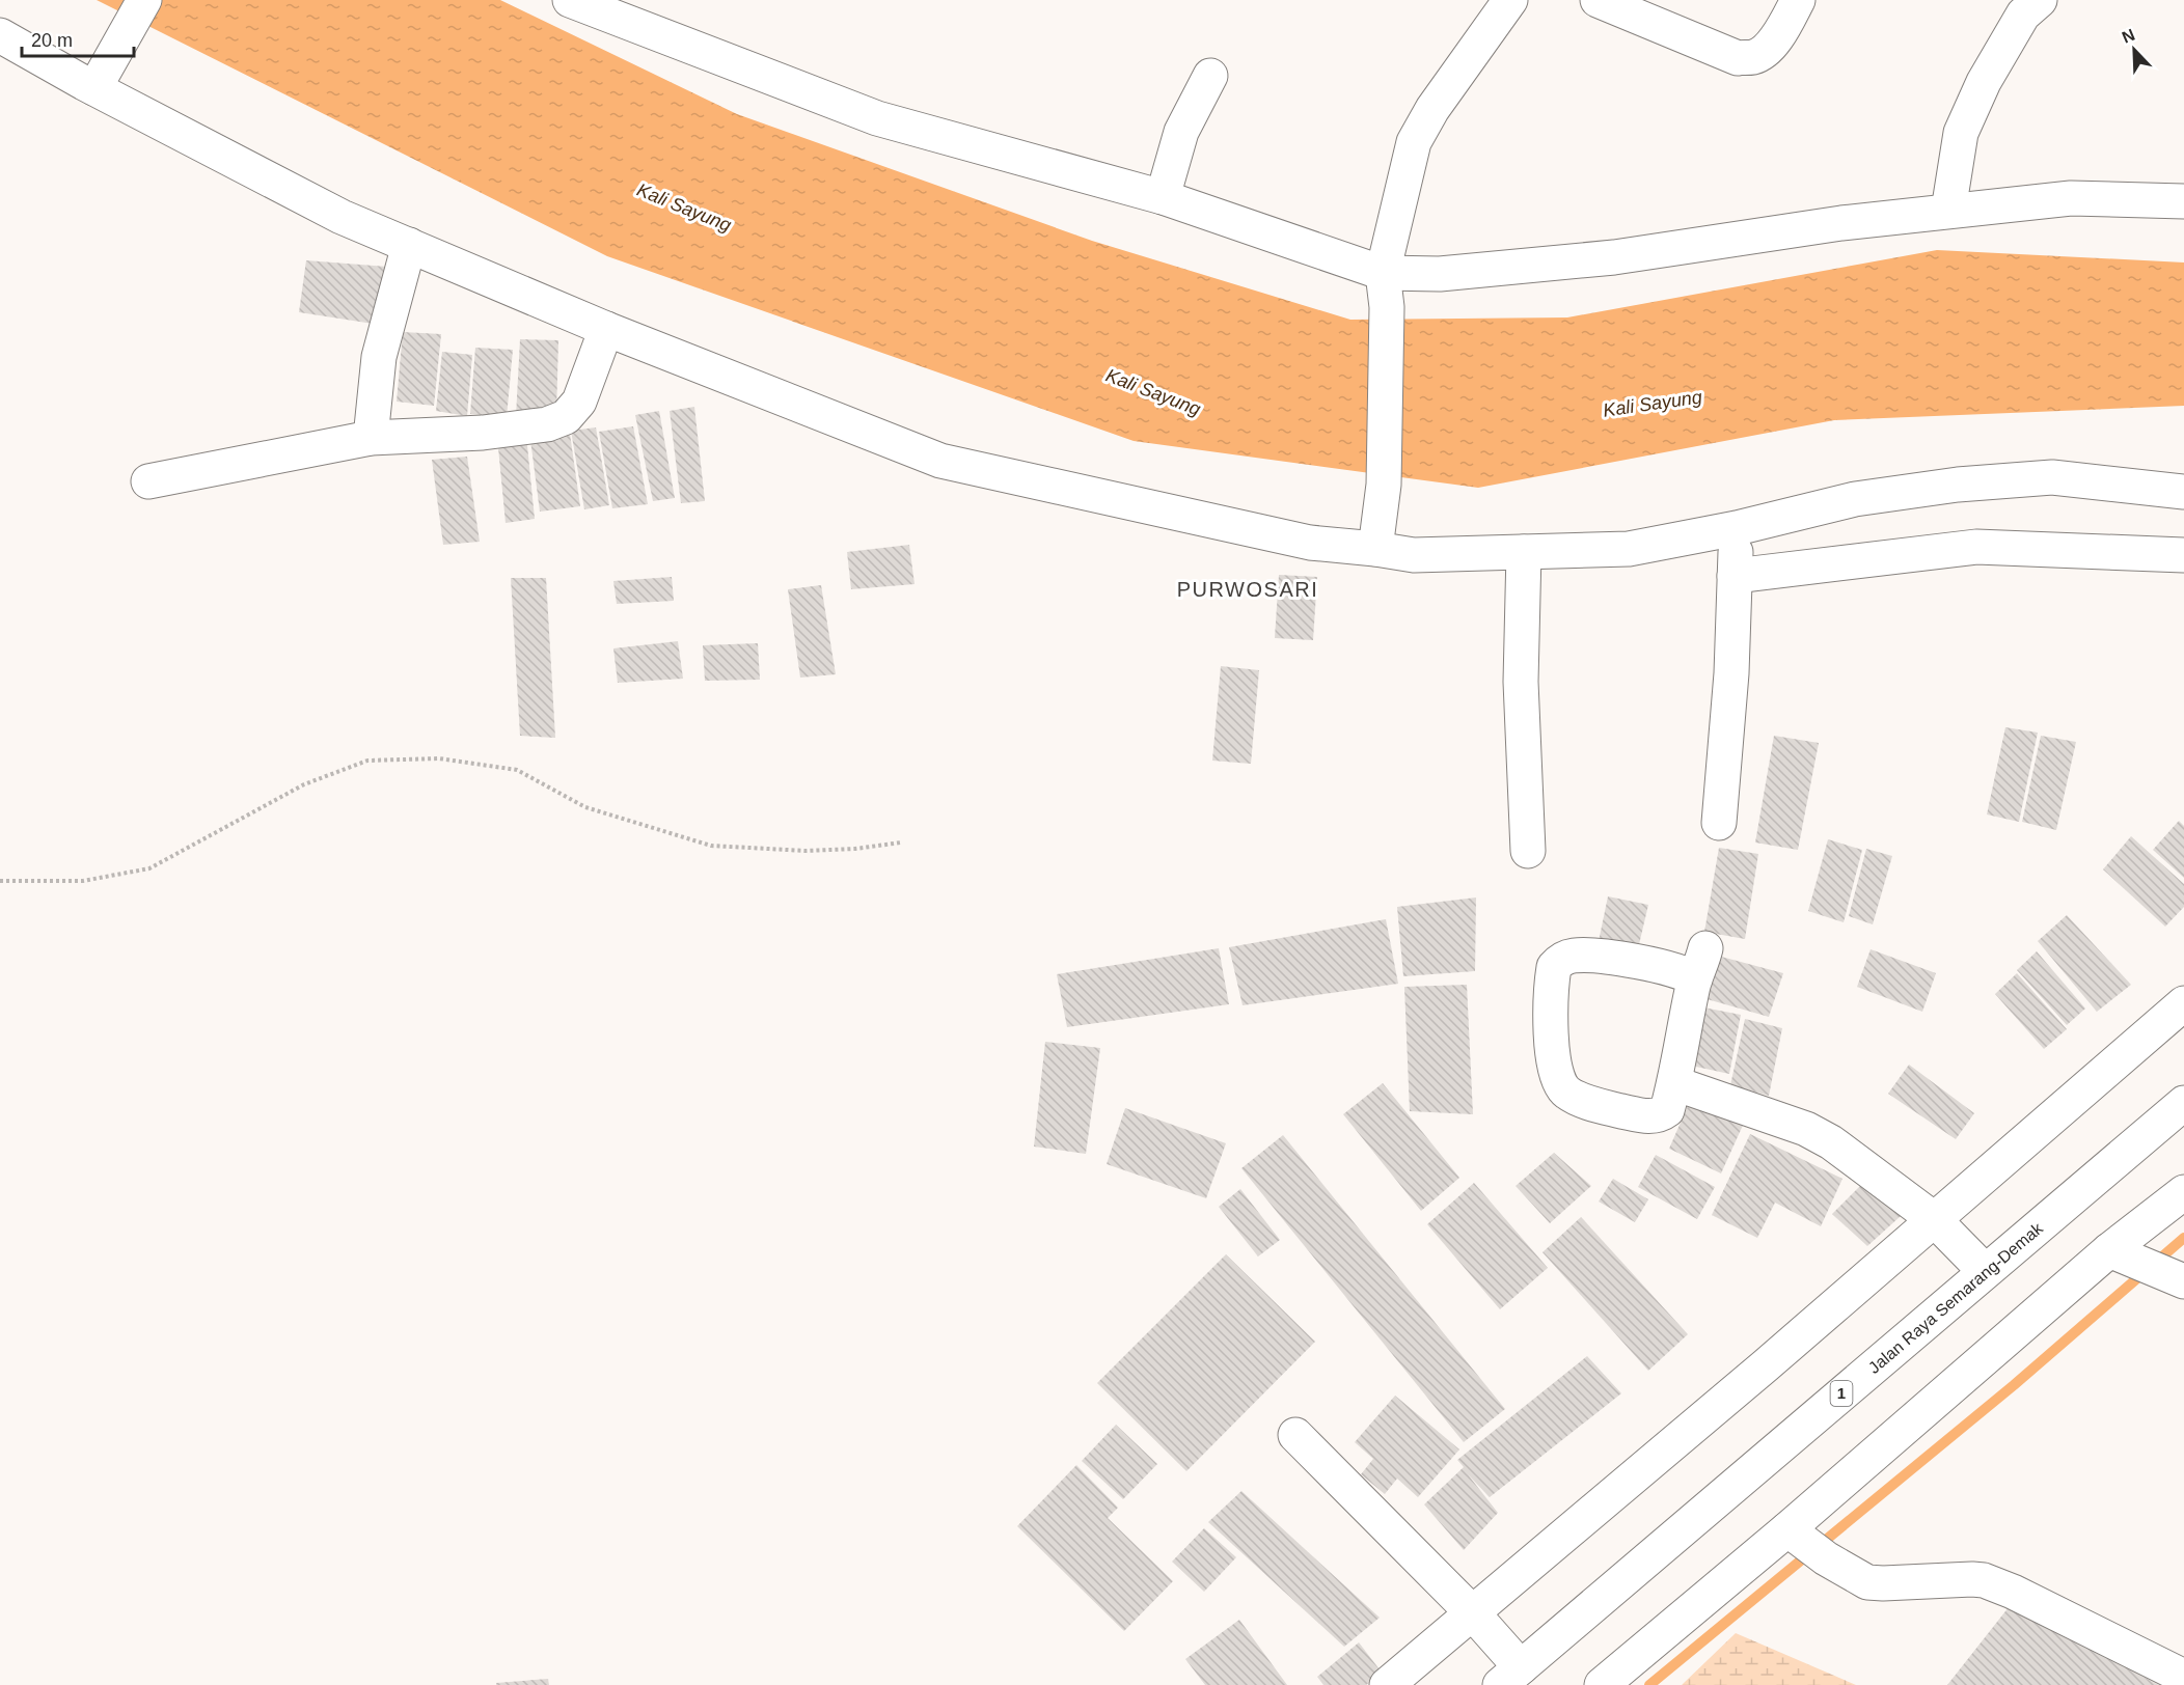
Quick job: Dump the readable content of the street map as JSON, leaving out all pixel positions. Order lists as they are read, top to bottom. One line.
{"streets":{"main road":["Jalan Raya Semarang-Demak","1"]},"districts":["PURWOSARI"],"water":["Kali Sayung"],"scale_bar":"20 m","north":"top left"}
